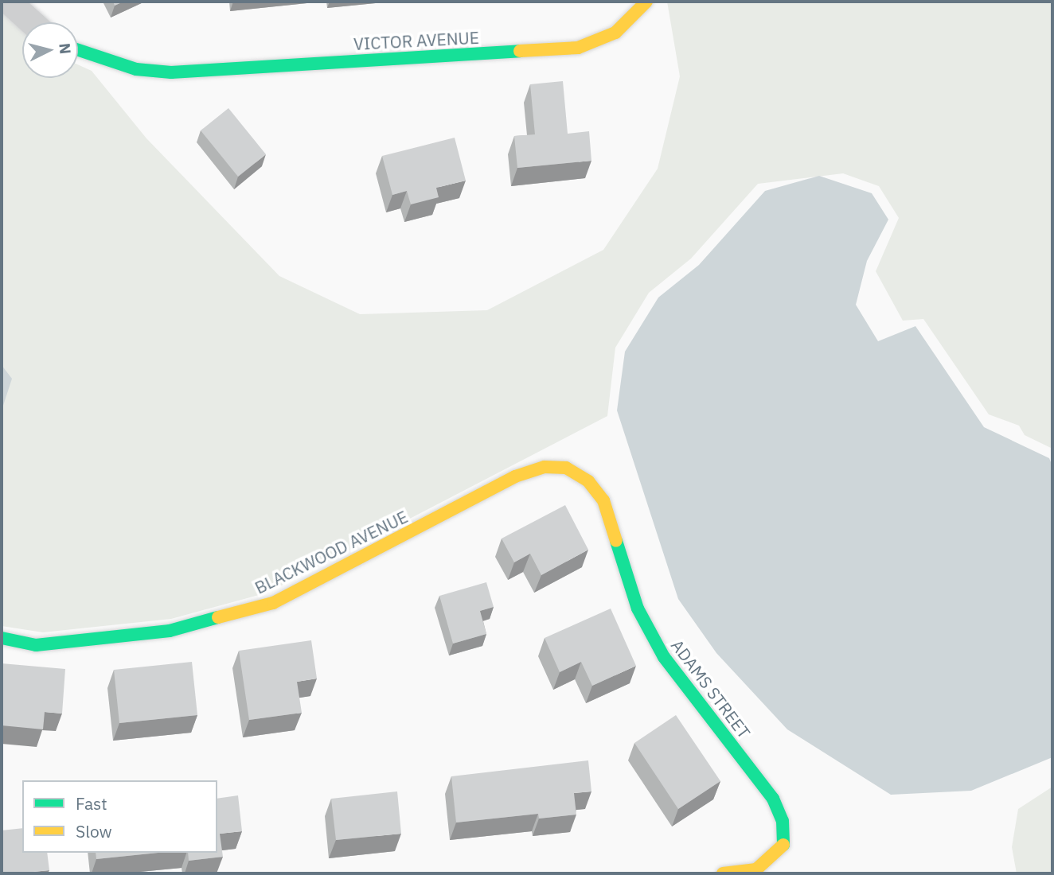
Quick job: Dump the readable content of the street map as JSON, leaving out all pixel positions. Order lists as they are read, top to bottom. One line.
{"streets":{"street":["VICTOR AVENUE","BLACKWOOD AVENUE","ADAMS STREET"]},"crossings":[["BLACKWOOD AVENUE","ADAMS STREET"]],"legend":["Fast","Slow"],"north":"right"}
